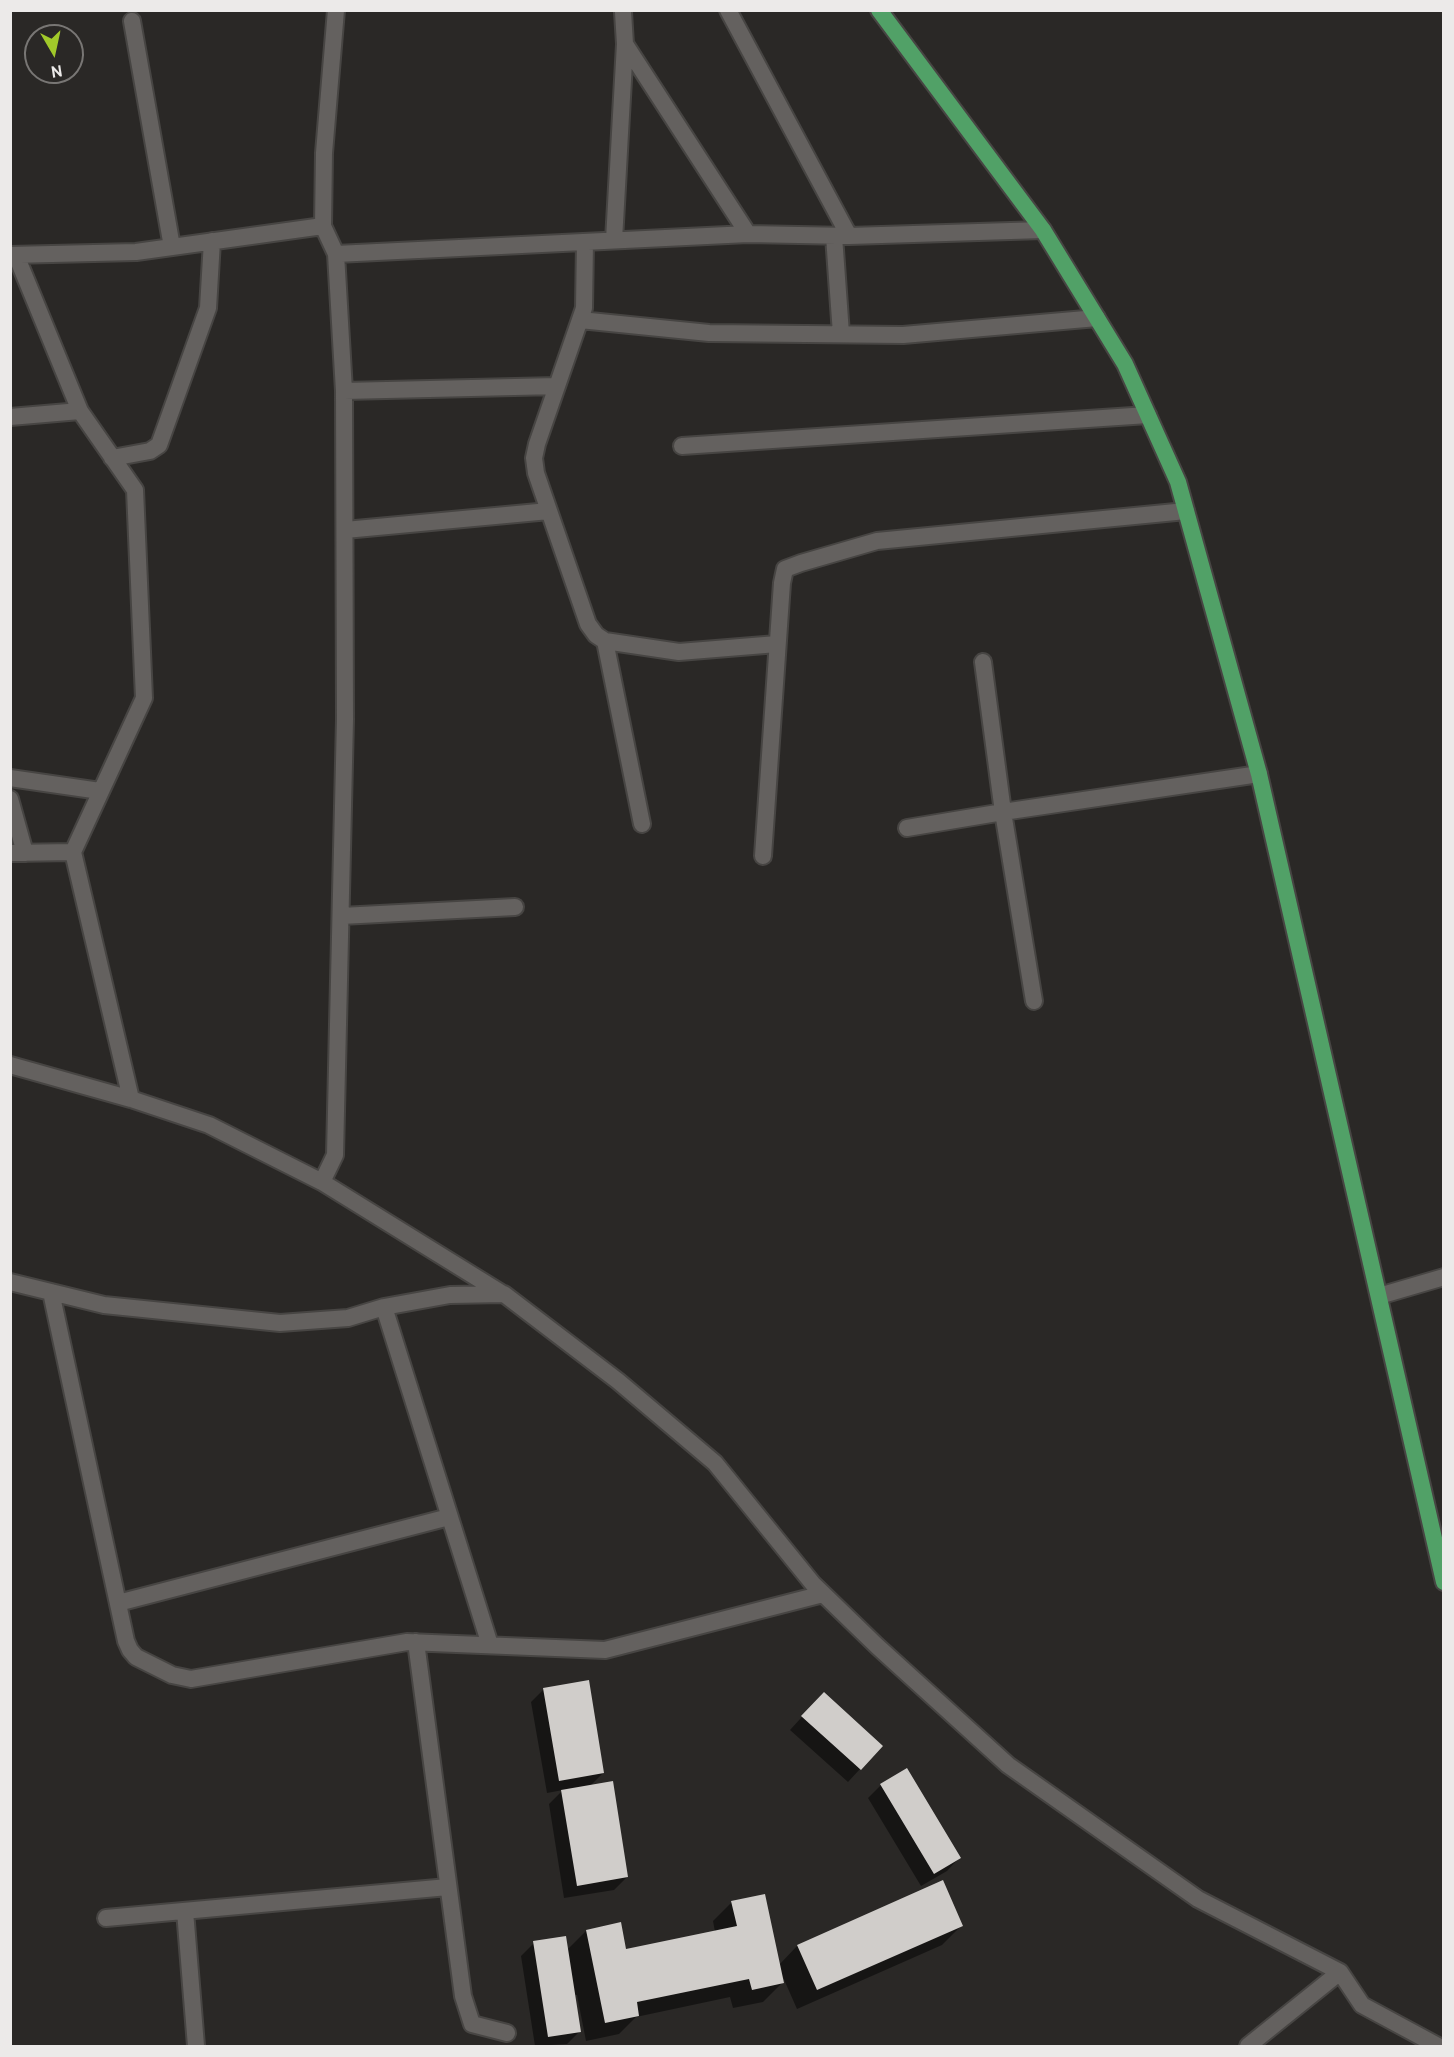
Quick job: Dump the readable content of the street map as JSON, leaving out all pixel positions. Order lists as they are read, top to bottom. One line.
{"north":"bottom"}
